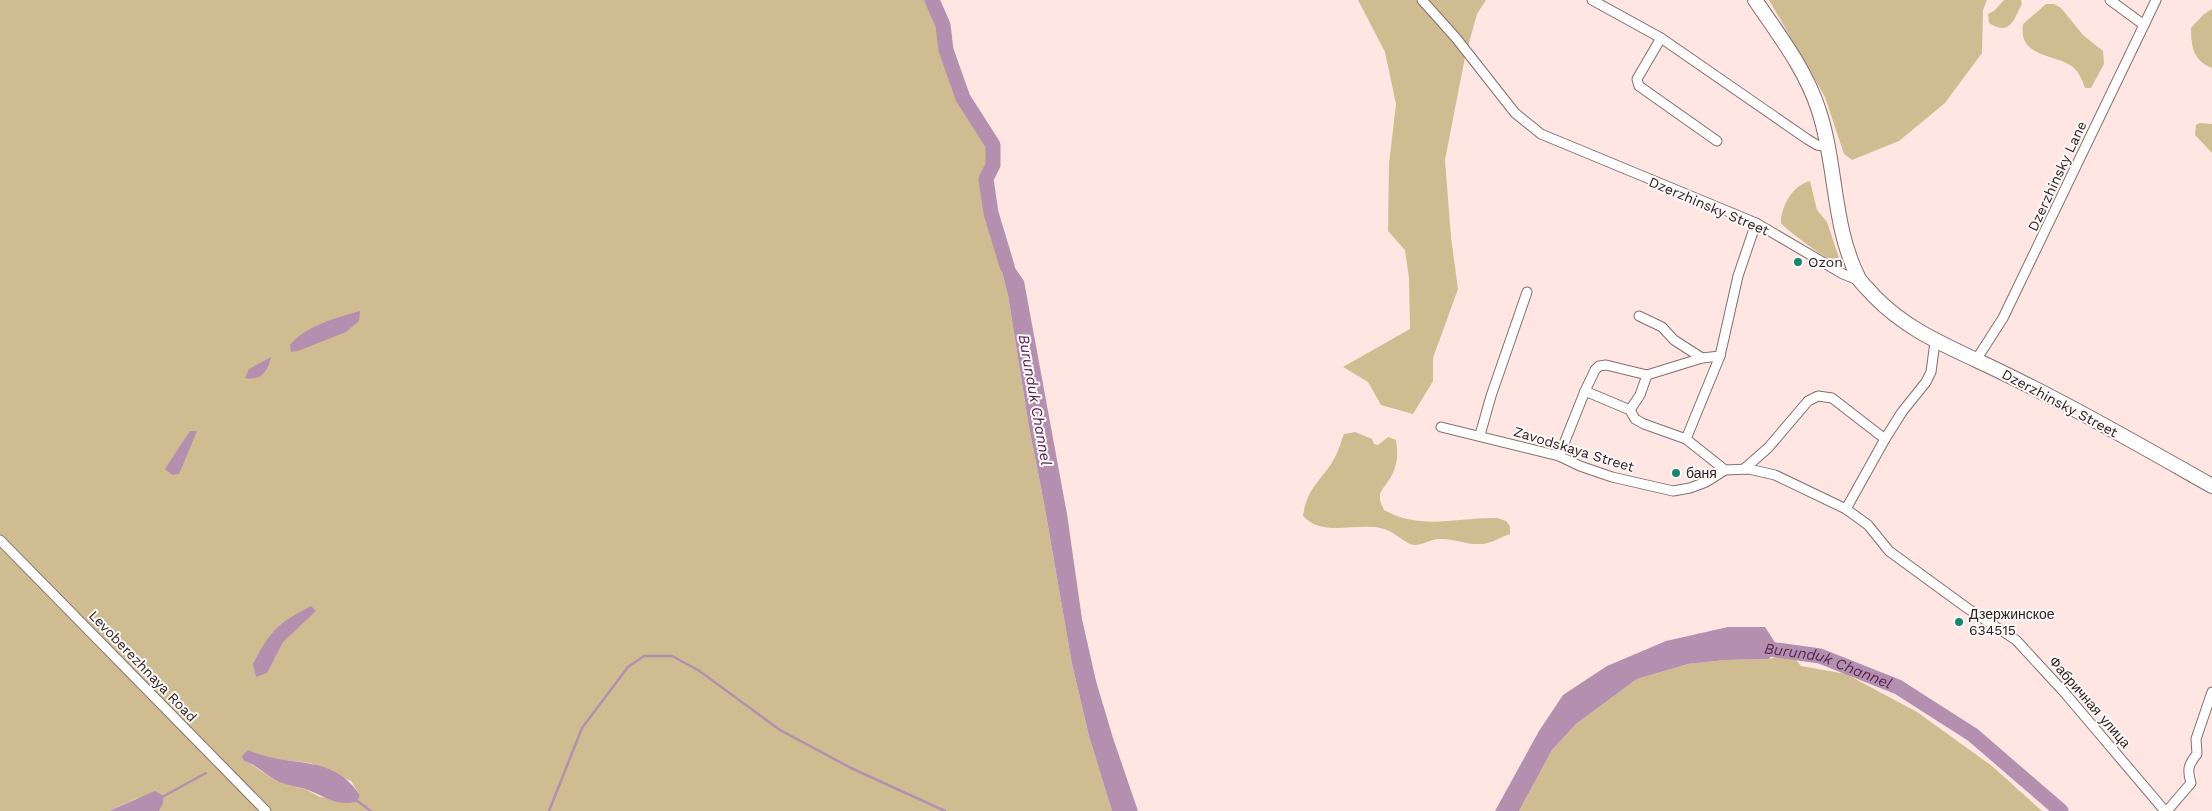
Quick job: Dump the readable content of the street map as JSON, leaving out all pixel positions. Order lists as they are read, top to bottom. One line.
{"streets":{"street":["Dzerzhinsky Lane","Dzerzhinsky Street","Zavodskaya Street","Levoberezhnaya Road","Фабричная улица"]},"crossings":[["Dzerzhinsky Lane","Dzerzhinsky Street"],["Zavodskaya Street","Фабричная улица"]],"water":["Burunduk Channel"],"places":["Ozon","баня","Дзержинское 634515"]}
